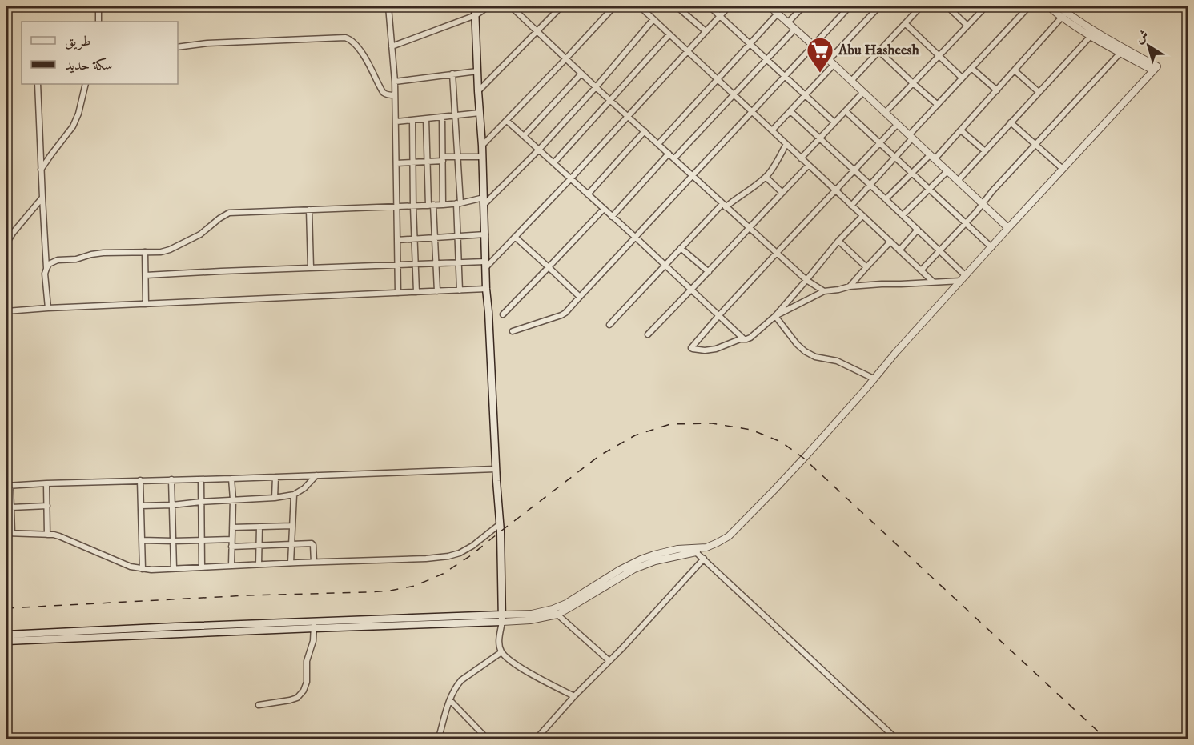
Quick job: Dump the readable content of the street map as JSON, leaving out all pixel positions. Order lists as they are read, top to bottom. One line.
{"places":{"supermarket":["Abu Hasheesh"]},"legend":["طريق","سكة حديد"],"north":"top left"}
